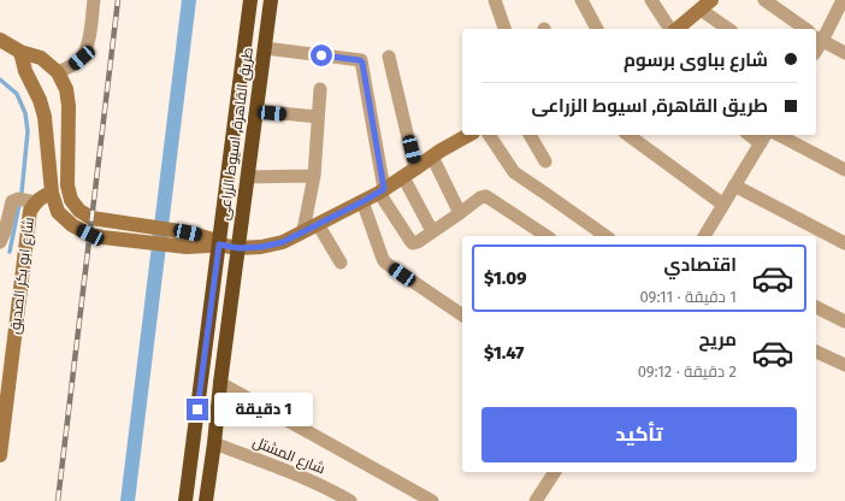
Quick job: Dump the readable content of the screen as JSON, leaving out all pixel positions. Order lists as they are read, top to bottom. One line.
{"streets":{"highway":["طريق القاهرة, اسيوط الزراعى"],"street":["شارع ابو بكر الصديق","شارع المشتل"]},"crossings":[["طريق القاهرة, اسيوط الزراعى","شارع المشتل"]],"page":{"banner":["شارع بباوى برسوم","طريق القاهرة, اسيوط الزراعى"],"list":[{"name":"اقتصادي","note":"1 دقيقة · 09:11","value":"$1.09"},{"name":"مريح","note":"2 دقيقة · 09:12","value":"$1.47"}],"bubble":"1 دقيقة","buttons":"تأكيد"}}
